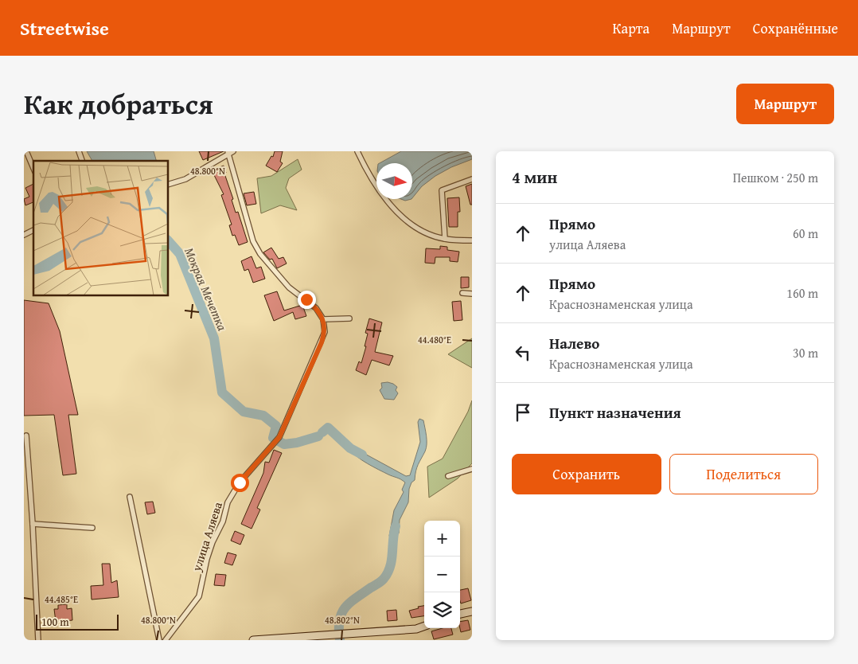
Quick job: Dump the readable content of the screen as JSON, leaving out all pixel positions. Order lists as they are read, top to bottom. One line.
{"streets":{"street":["улица Аляева"]},"water":["Мокрая Мечетка"],"scale_bar":"100 m","north":"right","page":{"header":"Streetwise","nav":["Карта","Маршрут","Сохранённые"],"title":"Как добраться","buttons":["Маршрут",["Сохранить","Поделиться"]],"heading":["4 мин","Пешком · 250 m"],"list":[["Прямо","улица Аляева","60 m"],["Прямо","Краснознаменская улица","160 m"],["Налево","Краснознаменская улица","30 m"],"Пункт назначения"],"map_buttons":["+","−"],"scale":"100 m"},"coordinates":["48.800°N","44.480°E","44.485°E","48.802°N"]}
